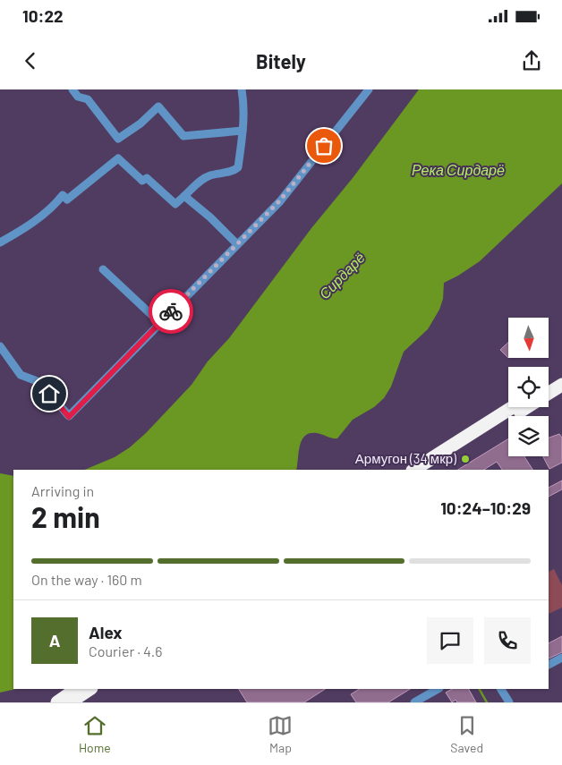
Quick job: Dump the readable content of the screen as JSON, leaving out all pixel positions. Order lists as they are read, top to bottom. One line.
{"water":["Река Сирдарё","Сирдарё"],"places":["Армугон (34 мкр)"],"north":"bottom","page":{"status":"10:22","header":"Bitely","heading":["2 min","Arriving in","10:24–10:29"],"panel":["Alex","Courier · 4.6"],"bar":"On the way · 160 m","round":"A","tabs":["Home","Map","Saved"]}}
